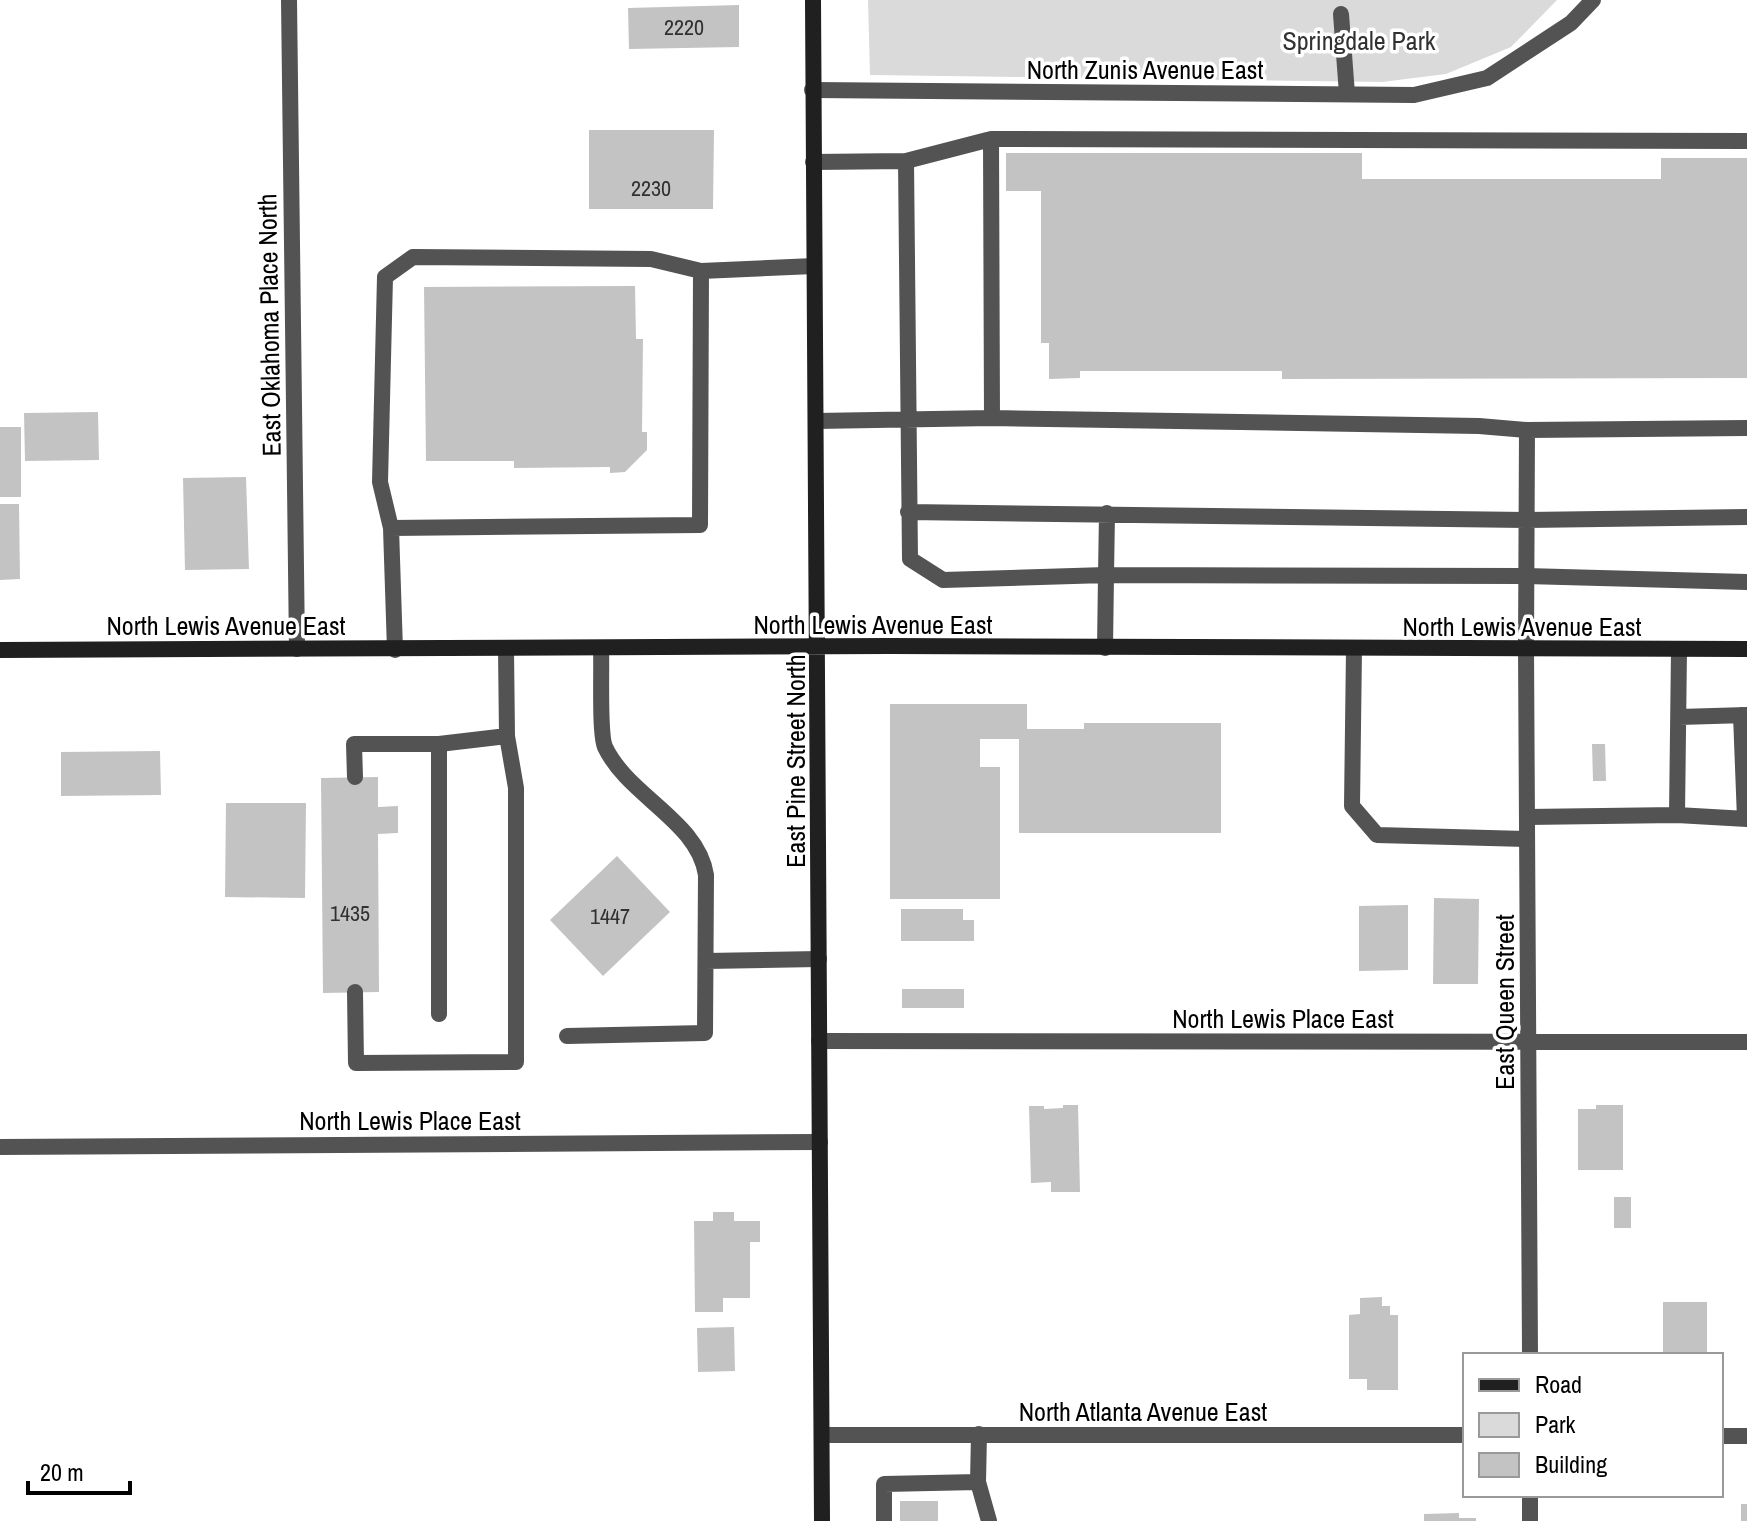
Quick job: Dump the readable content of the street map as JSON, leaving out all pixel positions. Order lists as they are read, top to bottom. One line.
{"streets":{"main road":["North Lewis Avenue East","East Pine Street North"],"street":["North Zunis Avenue East","East Oklahoma Place North","East Queen Street","North Lewis Place East","North Atlanta Avenue East"]},"crossings":[["North Zunis Avenue East","East Pine Street North"],["East Oklahoma Place North","North Lewis Avenue East"],["North Lewis Avenue East","East Pine Street North"],["North Lewis Avenue East","East Queen Street"],["East Pine Street North","North Lewis Place East"],["East Pine Street North","North Atlanta Avenue East"],["East Queen Street","North Lewis Place East"]],"parks":["Springdale Park"],"house_numbers":["2220","2230","1435","1447"],"legend":["Road","Park","Building"],"scale_bar":"20 m"}
